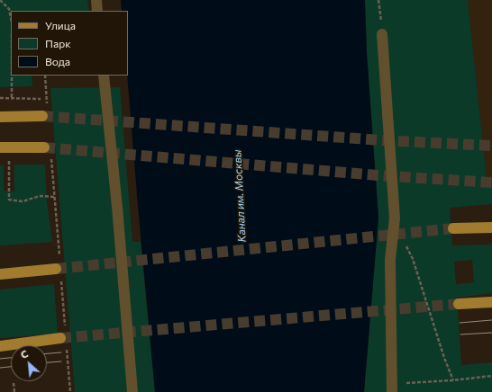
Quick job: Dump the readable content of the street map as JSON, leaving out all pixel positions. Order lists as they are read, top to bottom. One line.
{"water":["Канал им. Москвы"],"legend":["Улица","Парк","Вода"],"north":"top left"}
